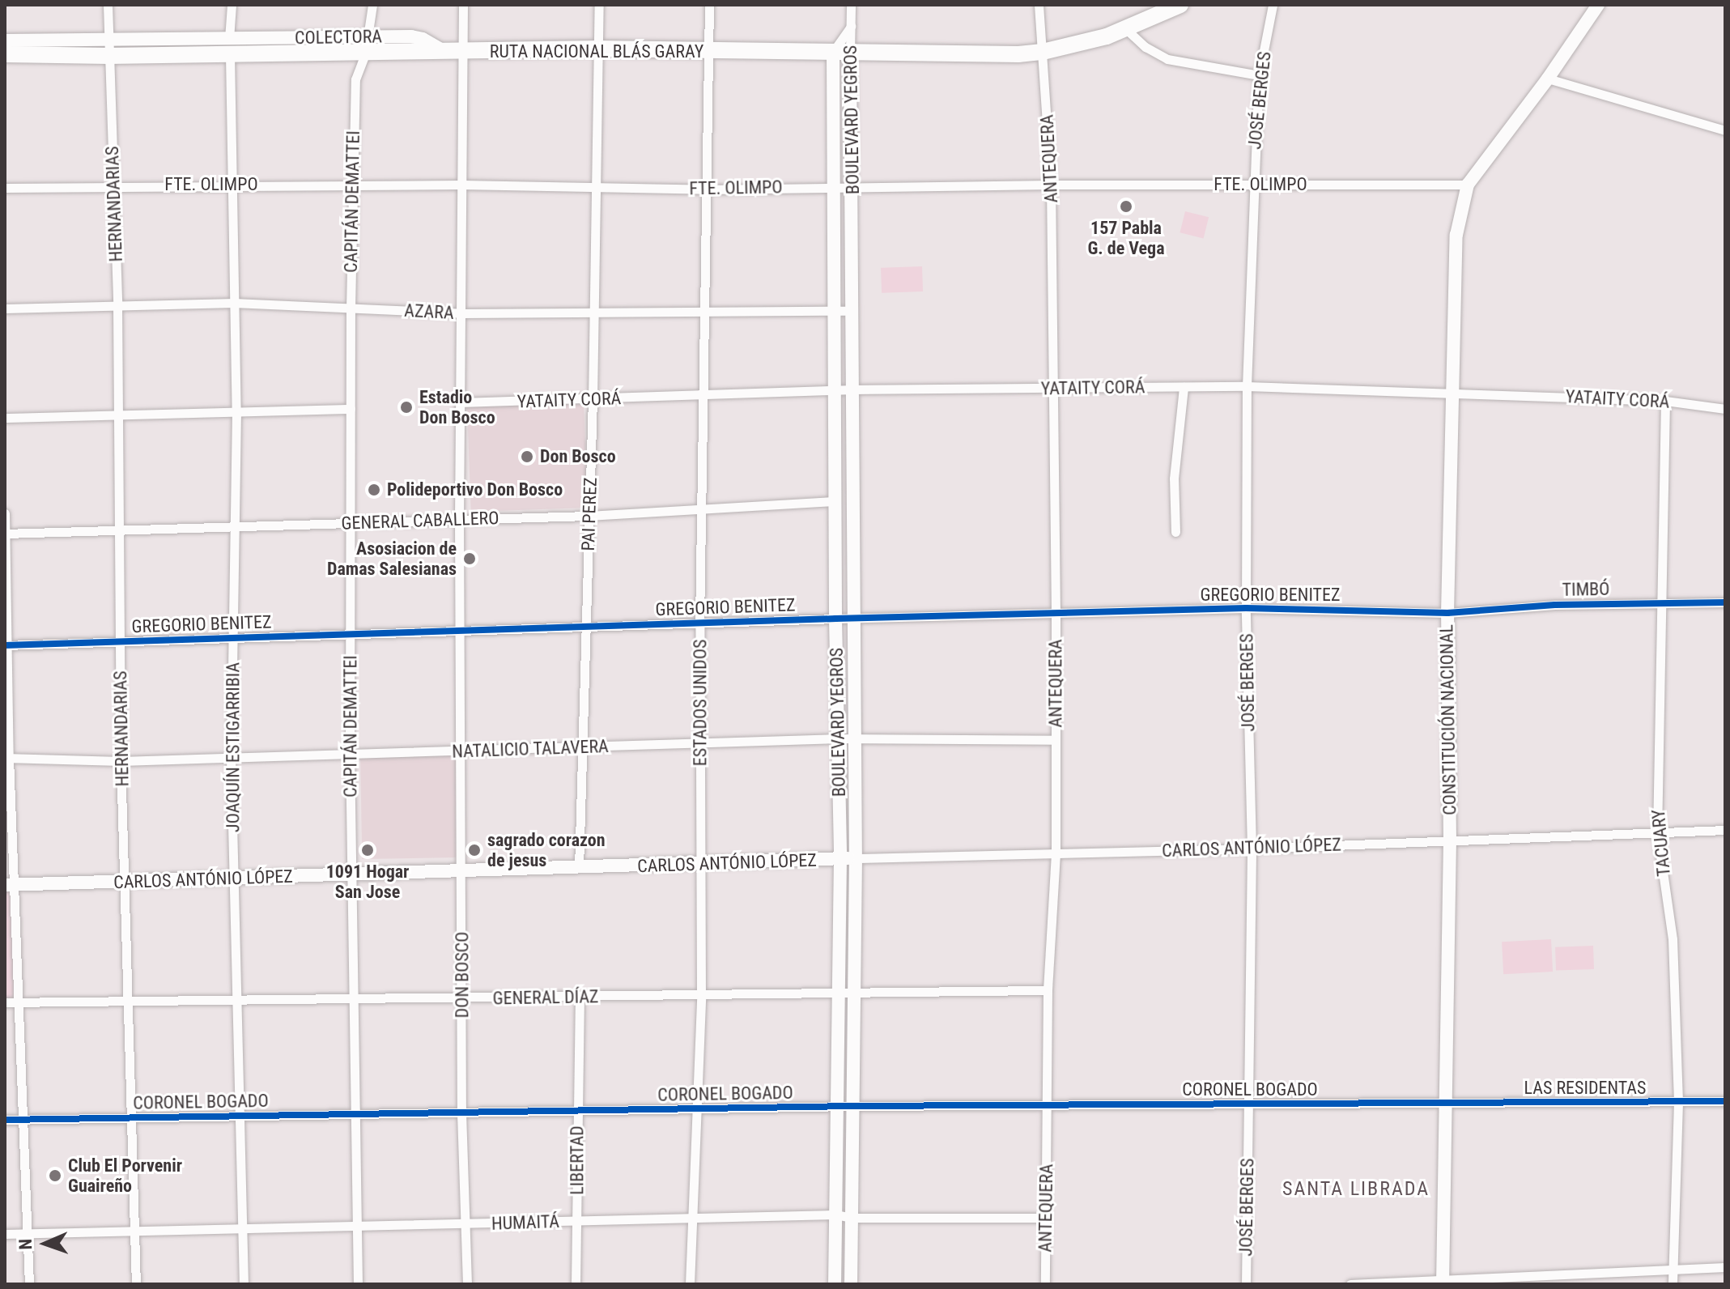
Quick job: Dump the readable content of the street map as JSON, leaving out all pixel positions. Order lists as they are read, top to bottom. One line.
{"streets":{"highway":["RUTA NACIONAL BLÁS GARAY"],"main road":["BOULEVARD YEGROS","CONSTITUCIÓN NACIONAL","CARLOS ANTÓNIO LÓPEZ"],"street":["JOSÉ BERGES","ANTEQUERA","FTE. OLIMPO","CAPITÁN DEMATTEI","HERNANDARIAS","AZARA","YATAITY CORÁ","PAI PEREZ","GENERAL CABALLERO","TIMBÓ","GREGORIO BENITEZ","ESTADOS UNIDOS","JOAQUÍN ESTIGARRIBIA","NATALICIO TALAVERA","TACUARY","DON BOSCO","GENERAL DÍAZ","LAS RESIDENTAS","CORONEL BOGADO","LIBERTAD","HUMAITÁ"]},"crossings":[["RUTA NACIONAL BLÁS GARAY","BOULEVARD YEGROS"],["RUTA NACIONAL BLÁS GARAY","ANTEQUERA"],["RUTA NACIONAL BLÁS GARAY","CAPITÁN DEMATTEI"],["RUTA NACIONAL BLÁS GARAY","HERNANDARIAS"],["RUTA NACIONAL BLÁS GARAY","PAI PEREZ"],["RUTA NACIONAL BLÁS GARAY","ESTADOS UNIDOS"],["RUTA NACIONAL BLÁS GARAY","JOAQUÍN ESTIGARRIBIA"],["RUTA NACIONAL BLÁS GARAY","DON BOSCO"],["JOSÉ BERGES","FTE. OLIMPO"],["JOSÉ BERGES","YATAITY CORÁ"],["JOSÉ BERGES","GREGORIO BENITEZ"],["JOSÉ BERGES","CARLOS ANTÓNIO LÓPEZ"],["JOSÉ BERGES","CORONEL BOGADO"],["BOULEVARD YEGROS","FTE. OLIMPO"],["BOULEVARD YEGROS","AZARA"],["BOULEVARD YEGROS","YATAITY CORÁ"],["BOULEVARD YEGROS","GENERAL CABALLERO"],["BOULEVARD YEGROS","GREGORIO BENITEZ"],["BOULEVARD YEGROS","NATALICIO TALAVERA"],["BOULEVARD YEGROS","CARLOS ANTÓNIO LÓPEZ"],["BOULEVARD YEGROS","GENERAL DÍAZ"],["BOULEVARD YEGROS","CORONEL BOGADO"],["BOULEVARD YEGROS","HUMAITÁ"],["ANTEQUERA","FTE. OLIMPO"],["ANTEQUERA","YATAITY CORÁ"],["ANTEQUERA","GREGORIO BENITEZ"],["ANTEQUERA","NATALICIO TALAVERA"],["ANTEQUERA","CARLOS ANTÓNIO LÓPEZ"],["ANTEQUERA","GENERAL DÍAZ"],["ANTEQUERA","CORONEL BOGADO"],["ANTEQUERA","HUMAITÁ"],["FTE. OLIMPO","CAPITÁN DEMATTEI"],["FTE. OLIMPO","HERNANDARIAS"],["FTE. OLIMPO","PAI PEREZ"],["FTE. OLIMPO","ESTADOS UNIDOS"],["FTE. OLIMPO","CONSTITUCIÓN NACIONAL"],["FTE. OLIMPO","JOAQUÍN ESTIGARRIBIA"],["FTE. OLIMPO","DON BOSCO"],["CAPITÁN DEMATTEI","AZARA"],["CAPITÁN DEMATTEI","GENERAL CABALLERO"],["CAPITÁN DEMATTEI","GREGORIO BENITEZ"],["CAPITÁN DEMATTEI","NATALICIO TALAVERA"],["CAPITÁN DEMATTEI","CARLOS ANTÓNIO LÓPEZ"],["CAPITÁN DEMATTEI","GENERAL DÍAZ"],["CAPITÁN DEMATTEI","CORONEL BOGADO"],["CAPITÁN DEMATTEI","HUMAITÁ"],["HERNANDARIAS","AZARA"],["HERNANDARIAS","GENERAL CABALLERO"],["HERNANDARIAS","GREGORIO BENITEZ"],["HERNANDARIAS","NATALICIO TALAVERA"],["HERNANDARIAS","CARLOS ANTÓNIO LÓPEZ"],["HERNANDARIAS","GENERAL DÍAZ"],["HERNANDARIAS","CORONEL BOGADO"],["HERNANDARIAS","HUMAITÁ"],["AZARA","PAI PEREZ"],["AZARA","ESTADOS UNIDOS"],["AZARA","JOAQUÍN ESTIGARRIBIA"],["AZARA","DON BOSCO"],["YATAITY CORÁ","PAI PEREZ"],["YATAITY CORÁ","ESTADOS UNIDOS"],["YATAITY CORÁ","CONSTITUCIÓN NACIONAL"],["YATAITY CORÁ","TACUARY"],["YATAITY CORÁ","DON BOSCO"],["PAI PEREZ","GENERAL CABALLERO"],["PAI PEREZ","GREGORIO BENITEZ"],["PAI PEREZ","NATALICIO TALAVERA"],["PAI PEREZ","CARLOS ANTÓNIO LÓPEZ"],["GENERAL CABALLERO","ESTADOS UNIDOS"],["GENERAL CABALLERO","JOAQUÍN ESTIGARRIBIA"],["GENERAL CABALLERO","DON BOSCO"],["TIMBÓ","GREGORIO BENITEZ"],["TIMBÓ","CONSTITUCIÓN NACIONAL"],["TIMBÓ","TACUARY"],["GREGORIO BENITEZ","ESTADOS UNIDOS"],["GREGORIO BENITEZ","CONSTITUCIÓN NACIONAL"],["GREGORIO BENITEZ","JOAQUÍN ESTIGARRIBIA"],["GREGORIO BENITEZ","DON BOSCO"],["ESTADOS UNIDOS","NATALICIO TALAVERA"],["ESTADOS UNIDOS","CARLOS ANTÓNIO LÓPEZ"],["ESTADOS UNIDOS","GENERAL DÍAZ"],["ESTADOS UNIDOS","CORONEL BOGADO"],["ESTADOS UNIDOS","HUMAITÁ"],["CONSTITUCIÓN NACIONAL","CARLOS ANTÓNIO LÓPEZ"],["CONSTITUCIÓN NACIONAL","LAS RESIDENTAS"],["CONSTITUCIÓN NACIONAL","CORONEL BOGADO"],["JOAQUÍN ESTIGARRIBIA","NATALICIO TALAVERA"],["JOAQUÍN ESTIGARRIBIA","CARLOS ANTÓNIO LÓPEZ"],["JOAQUÍN ESTIGARRIBIA","GENERAL DÍAZ"],["JOAQUÍN ESTIGARRIBIA","CORONEL BOGADO"],["JOAQUÍN ESTIGARRIBIA","HUMAITÁ"],["NATALICIO TALAVERA","DON BOSCO"],["TACUARY","CARLOS ANTÓNIO LÓPEZ"],["TACUARY","LAS RESIDENTAS"],["CARLOS ANTÓNIO LÓPEZ","DON BOSCO"],["DON BOSCO","GENERAL DÍAZ"],["DON BOSCO","CORONEL BOGADO"],["DON BOSCO","HUMAITÁ"],["GENERAL DÍAZ","LIBERTAD"],["LAS RESIDENTAS","CORONEL BOGADO"],["CORONEL BOGADO","LIBERTAD"],["LIBERTAD","HUMAITÁ"]],"districts":["SANTA LIBRADA"],"places":["157 Pabla G. de Vega","Estadio Don Bosco","Don Bosco","Polideportivo Don Bosco","Asosiacion de Damas Salesianas","1091 Hogar San Jose","sagrado corazon de jesus","Club El Porvenir Guaireño"],"north":"left"}
